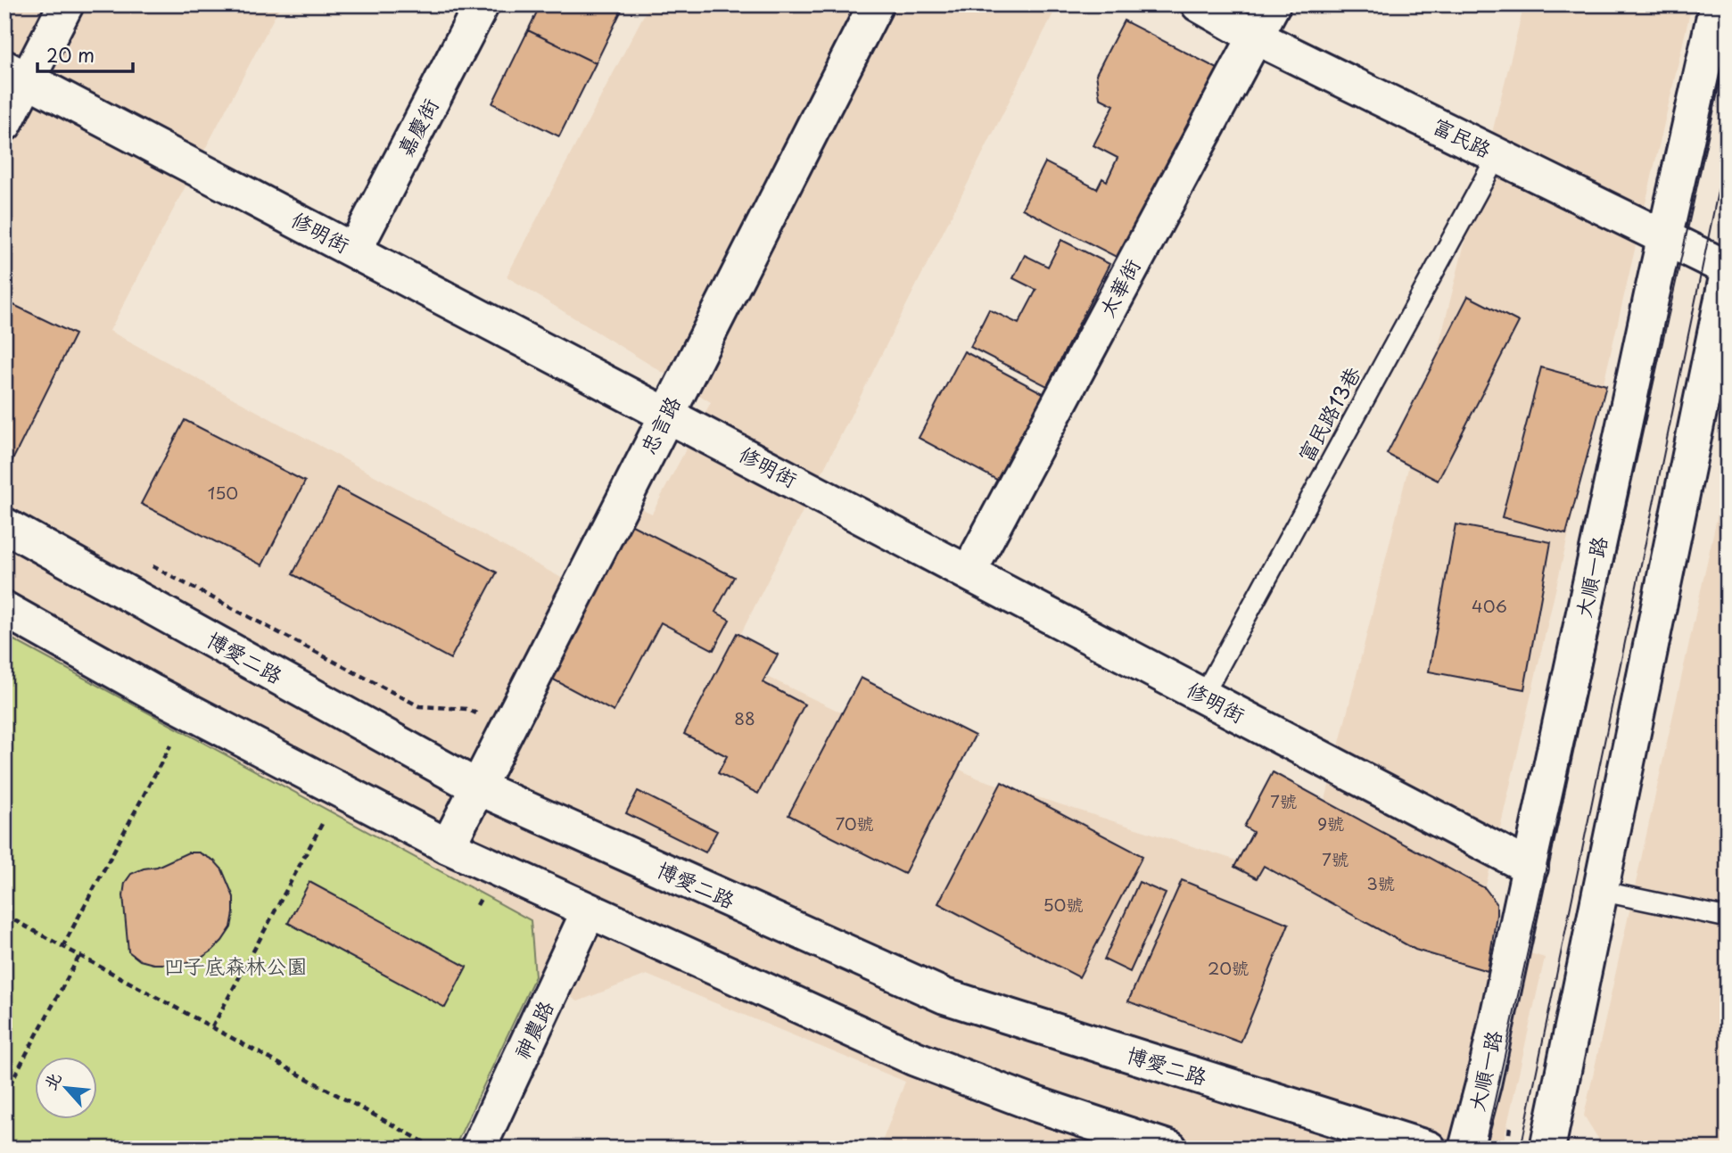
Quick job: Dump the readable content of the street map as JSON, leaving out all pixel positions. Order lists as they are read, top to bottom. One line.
{"streets":{"street":["嘉慶街","富民路","修明街","太華街","忠言路","大順一路","博愛二路","神農路"],"lane":["富民路13巷"]},"crossings":[["嘉慶街","修明街"],["富民路","太華街"],["富民路","富民路13巷"],["富民路","大順一路"],["修明街","太華街"],["修明街","富民路13巷"],["修明街","忠言路"],["修明街","大順一路"],["忠言路","博愛二路"]],"parks":["凹子底森林公園"],"house_numbers":["150","406","88","7號","70號","9號","7號","3號","50號","20號"],"scale_bar":"20 m","north":"top left"}
